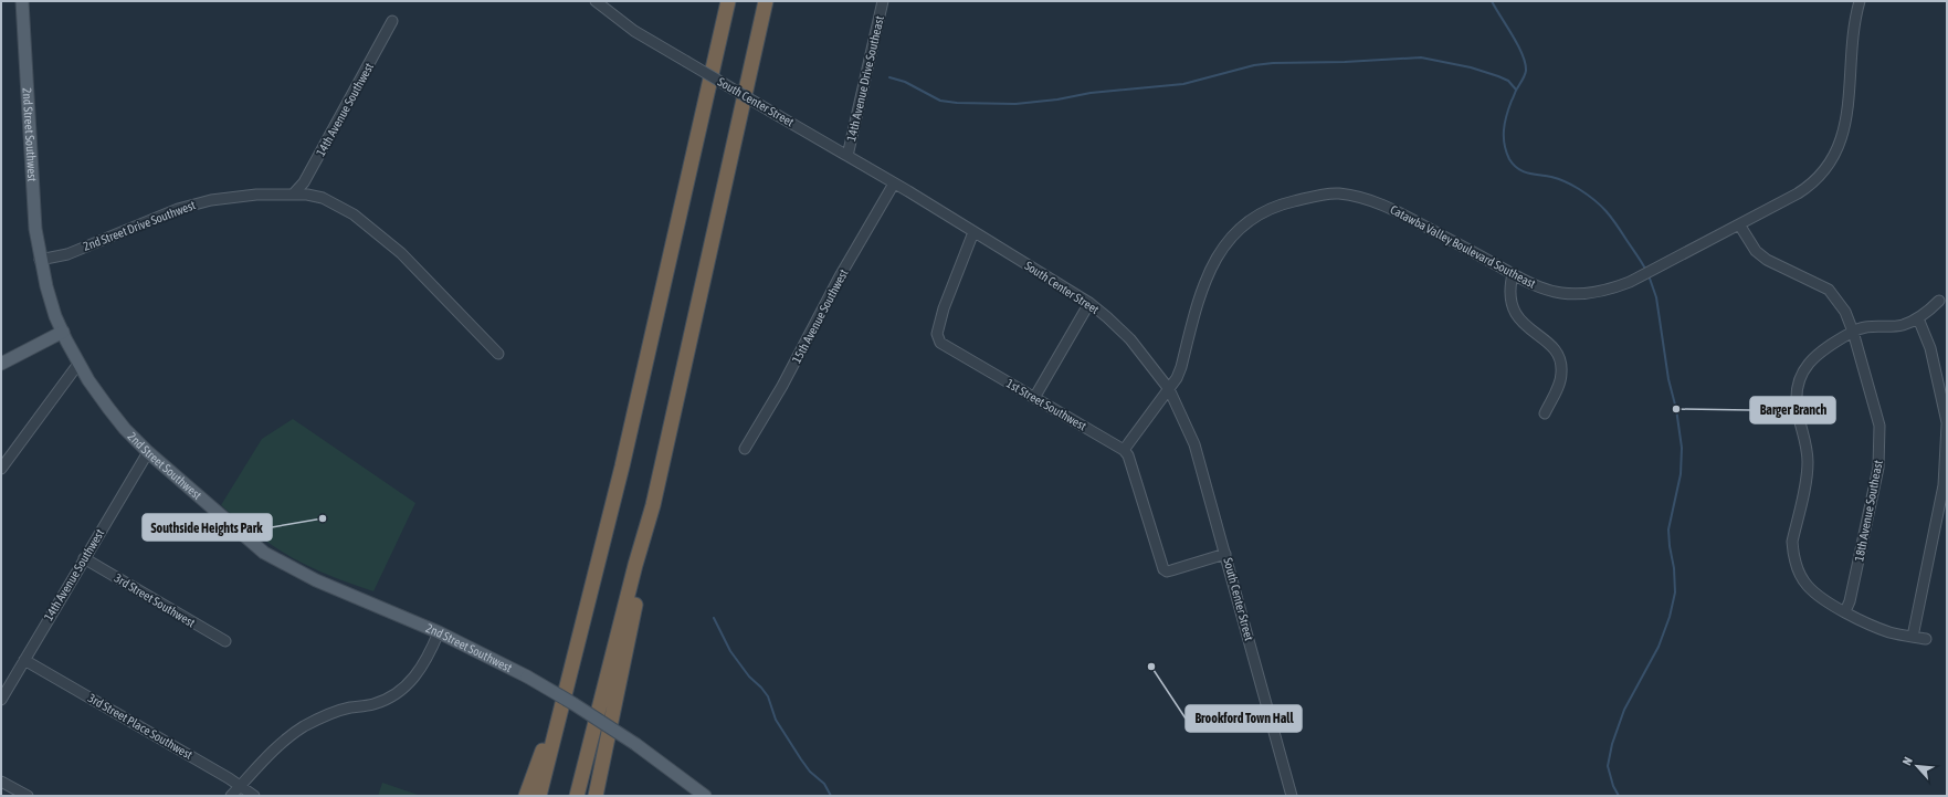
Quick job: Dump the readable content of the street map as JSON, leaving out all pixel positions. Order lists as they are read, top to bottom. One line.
{"streets":{"main road":["2nd Street Southwest"],"street":["14th Avenue Drive Southeast","South Center Street","14th Avenue Southwest","2nd Street Drive Southwest","Catawba Valley Boulevard Southeast","15th Avenue Southwest","1st Street Southwest","18th Avenue Southeast","3rd Street Southwest","3rd Street Place Southwest"]},"crossings":[["14th Avenue Drive Southeast","South Center Street"],["South Center Street","Catawba Valley Boulevard Southeast"],["South Center Street","15th Avenue Southwest"],["South Center Street","1st Street Southwest"],["14th Avenue Southwest","2nd Street Southwest"],["14th Avenue Southwest","2nd Street Drive Southwest"],["14th Avenue Southwest","3rd Street Southwest"],["14th Avenue Southwest","3rd Street Place Southwest"],["2nd Street Southwest","2nd Street Drive Southwest"],["Catawba Valley Boulevard Southeast","1st Street Southwest"],["Catawba Valley Boulevard Southeast","18th Avenue Southeast"]],"places":["Barger Branch","Southside Heights Park","Brookford Town Hall"],"north":"top left"}
